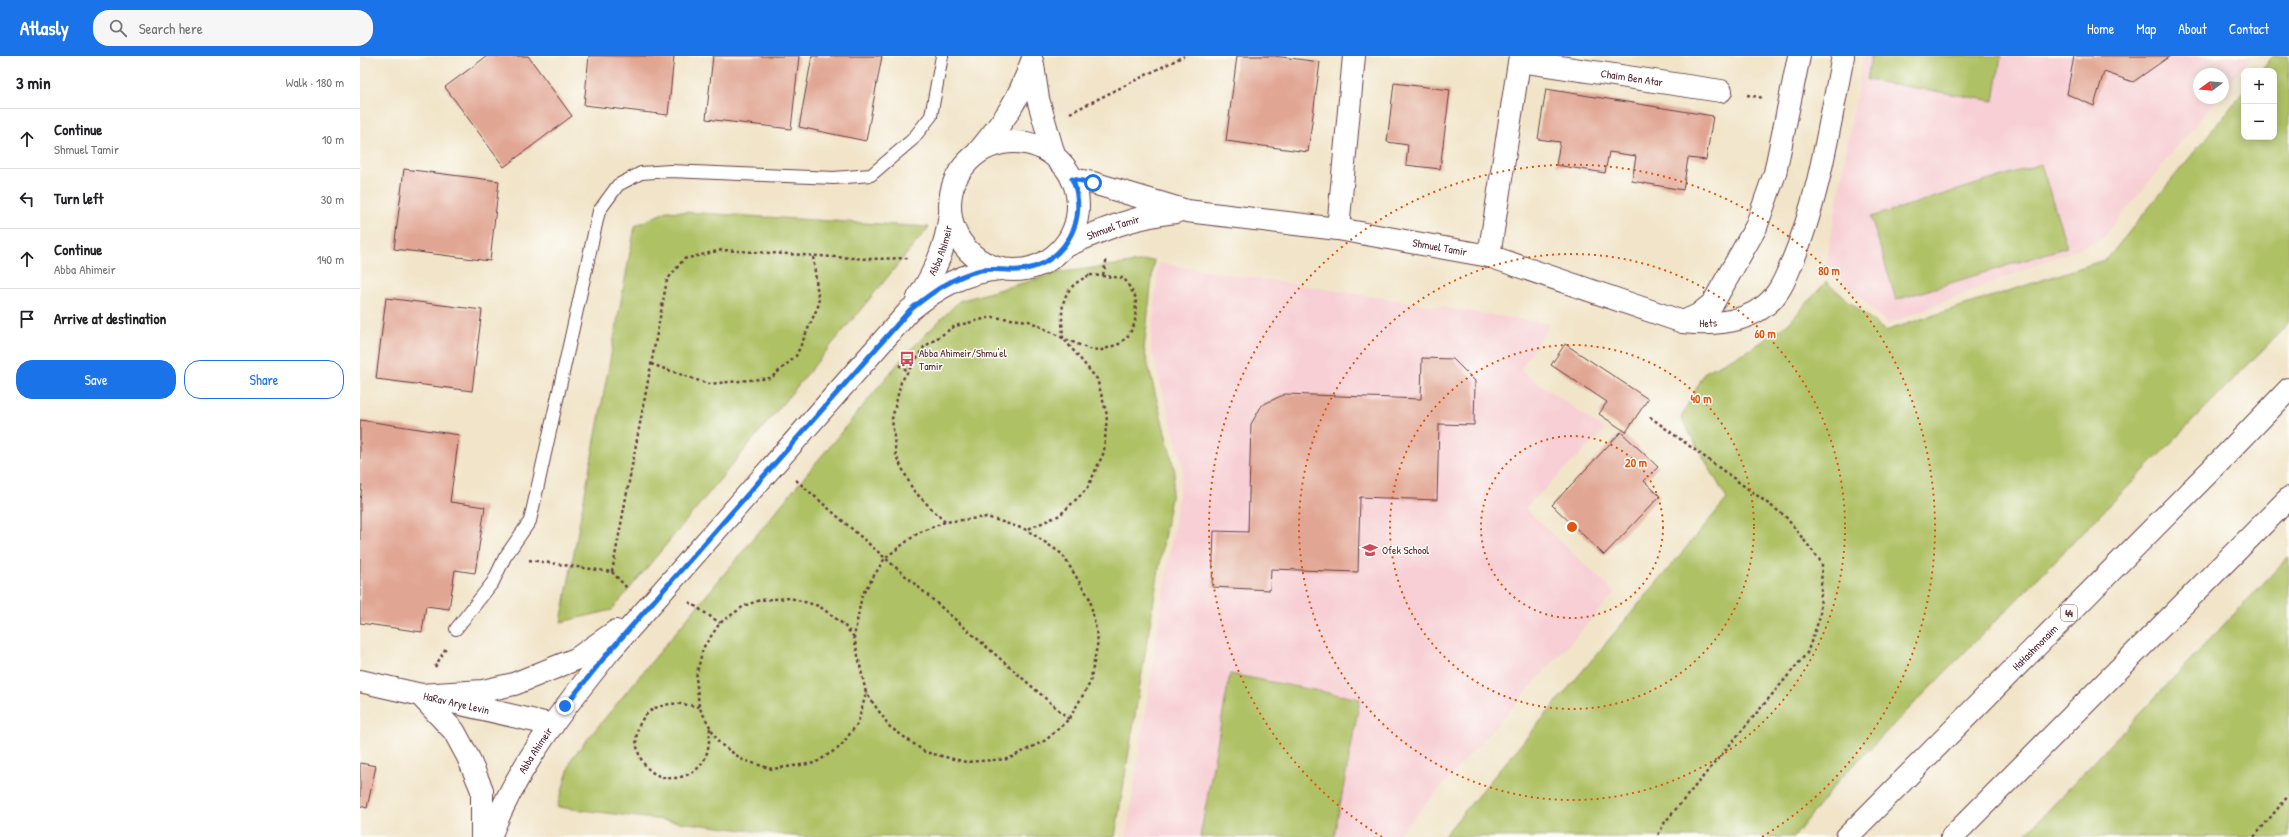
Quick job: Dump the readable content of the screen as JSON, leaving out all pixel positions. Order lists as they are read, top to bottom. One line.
{"streets":{"main road":["Chaim Ben Atar","Shmuel Tamir","Abba Ahimeir","Hets","44","HaHashmonaim","HaRav Arye Levin"]},"crossings":[["Chaim Ben Atar","Shmuel Tamir"],["Shmuel Tamir","Abba Ahimeir"],["Shmuel Tamir","Hets"],["Abba Ahimeir","HaRav Arye Levin"]],"places":{"bus stop":["Abba Ahimeir/Shmu'el Tamir"],"school or university":["Ofek School"]},"north":"left","page":{"header":"Atlasly","search":"Search here","nav":["Home","Map","About","Contact"],"heading":["3 min","Walk · 180 m"],"map_buttons":["+","−"],"list":[["Continue","Shmuel Tamir","10 m"],["Turn left","30 m"],["Continue","Abba Ahimeir","140 m"],"Arrive at destination"],"buttons":["Save","Share"]},"rings":["80 m","60 m","40 m","20 m"]}
